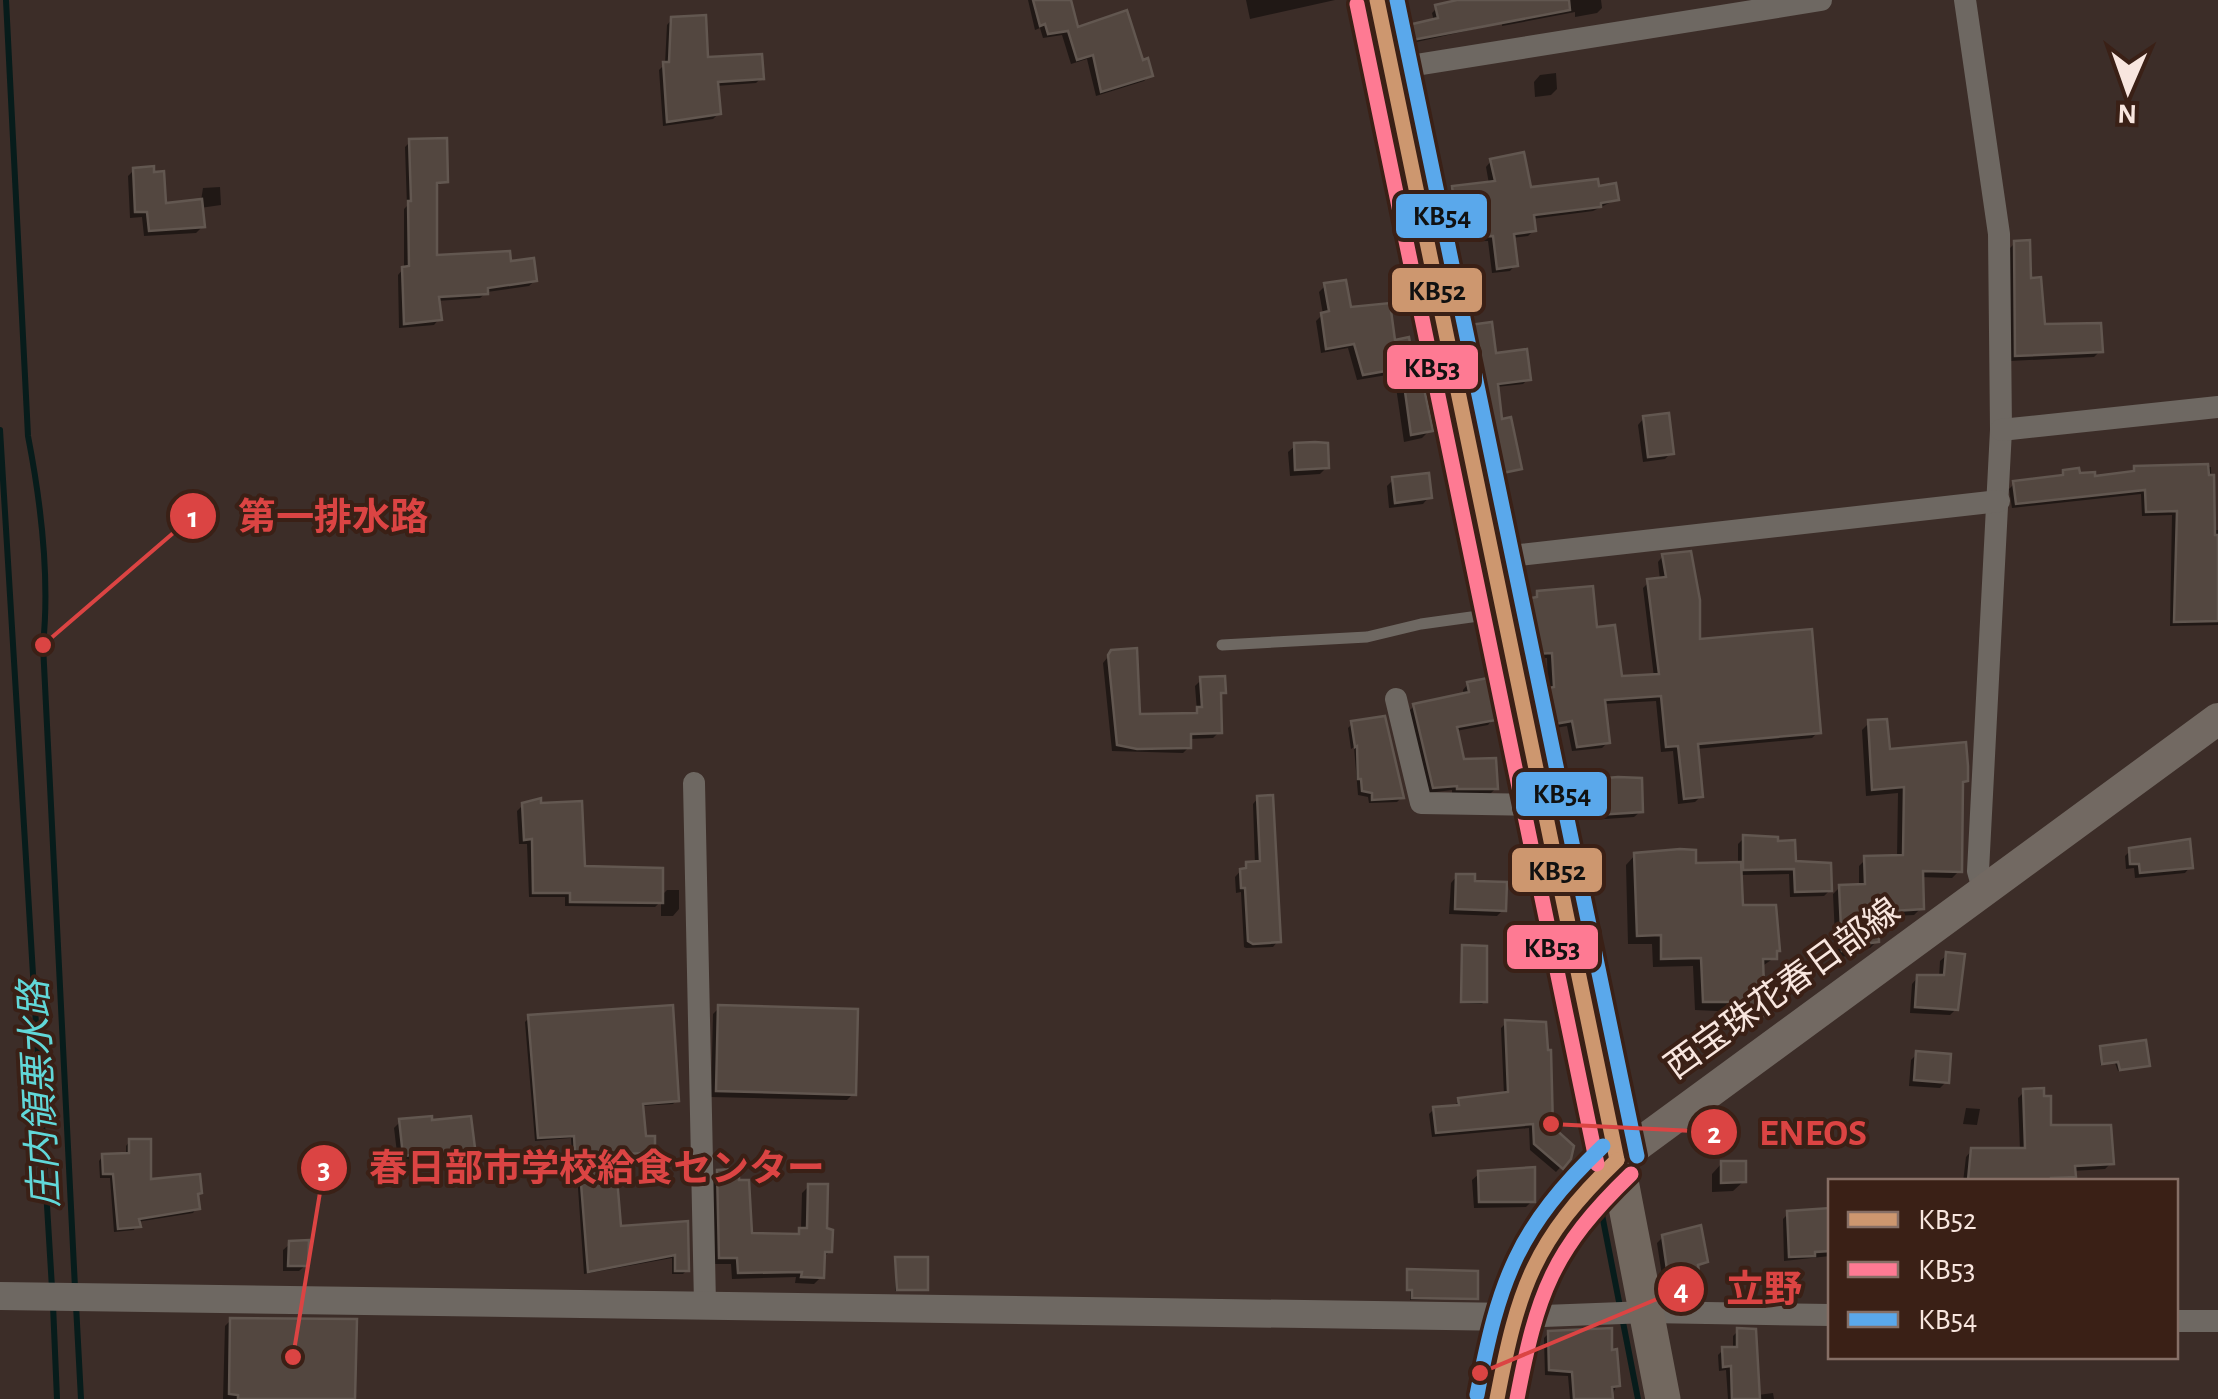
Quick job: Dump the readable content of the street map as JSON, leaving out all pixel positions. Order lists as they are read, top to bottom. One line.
{"streets":{"main road":["西宝珠花春日部線"]},"water":["庄内領悪水路"],"places":["第一排水路","ENEOS","春日部市学校給食センター","立野"],"lines":["transit line KB52","transit line KB54","transit line KB53"],"legend":["KB52","KB53","KB54"],"north":"bottom"}
